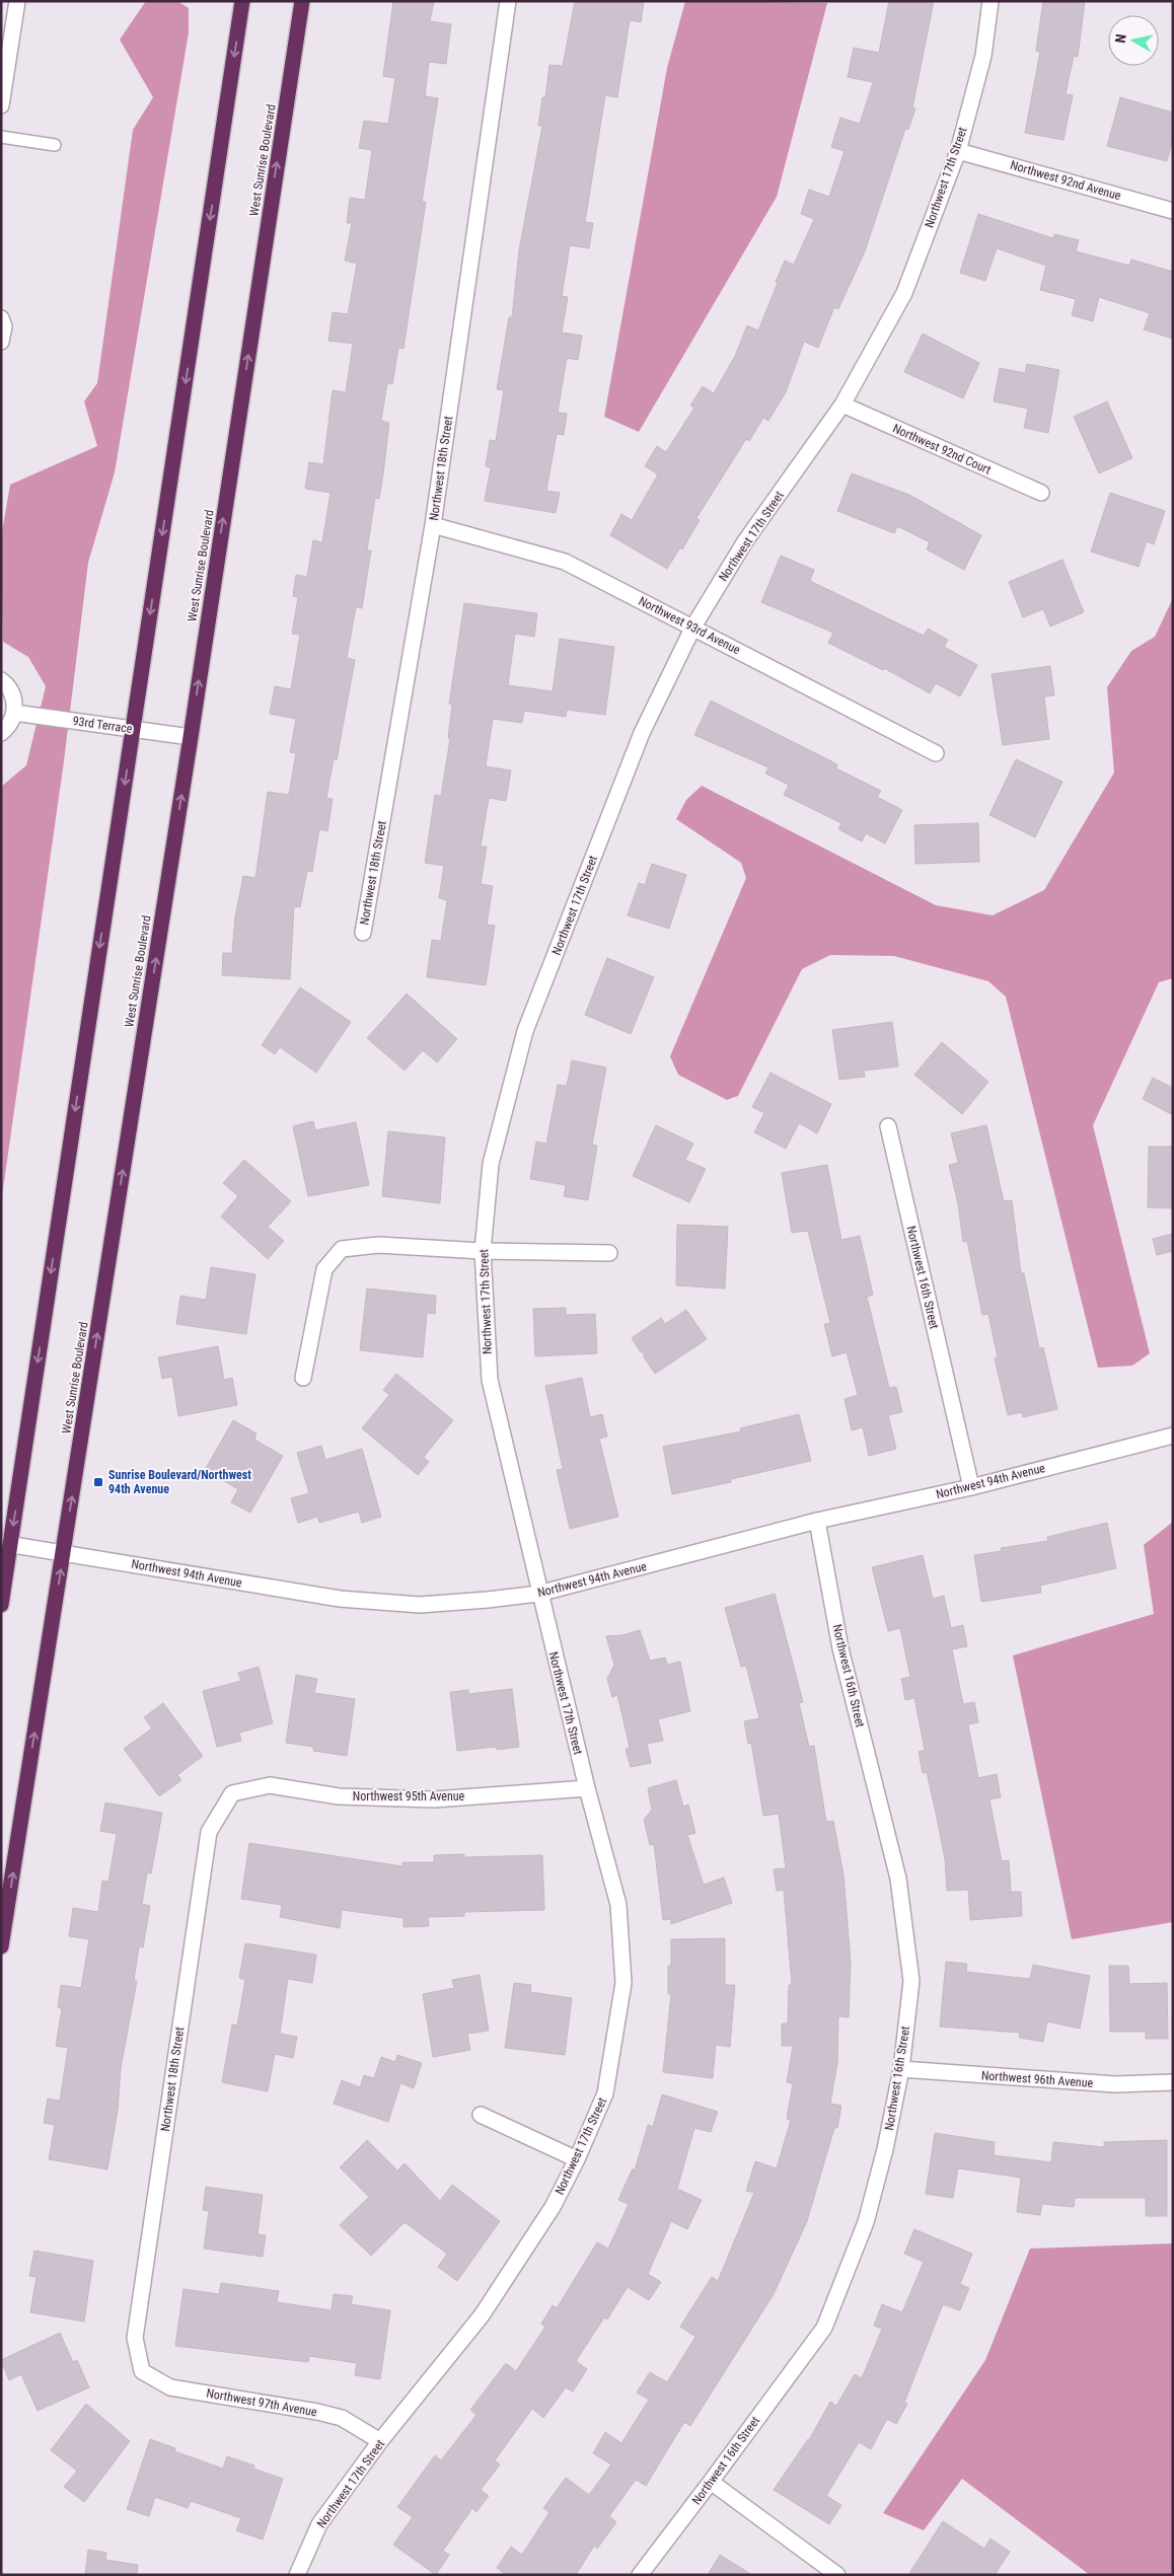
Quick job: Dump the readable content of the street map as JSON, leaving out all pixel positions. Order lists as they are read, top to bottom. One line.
{"streets":{"highway":["West Sunrise Boulevard"],"street":["Northwest 17th Street","Northwest 92nd Avenue","Northwest 92nd Court","Northwest 18th Street","Northwest 93rd Avenue","93rd Terrace","Northwest 16th Street","Northwest 94th Avenue","Northwest 95th Avenue","Northwest 96th Avenue","Northwest 97th Avenue"]},"crossings":[["West Sunrise Boulevard","93rd Terrace"],["West Sunrise Boulevard","Northwest 94th Avenue"],["Northwest 17th Street","Northwest 92nd Avenue"],["Northwest 17th Street","Northwest 92nd Court"],["Northwest 17th Street","Northwest 93rd Avenue"],["Northwest 17th Street","Northwest 94th Avenue"],["Northwest 17th Street","Northwest 95th Avenue"],["Northwest 17th Street","Northwest 97th Avenue"],["Northwest 18th Street","Northwest 93rd Avenue"],["Northwest 18th Street","Northwest 95th Avenue"],["Northwest 18th Street","Northwest 97th Avenue"],["Northwest 16th Street","Northwest 94th Avenue"],["Northwest 16th Street","Northwest 96th Avenue"]],"places":{"transit":["Sunrise Boulevard/Northwest 94th Avenue"]},"north":"left"}
